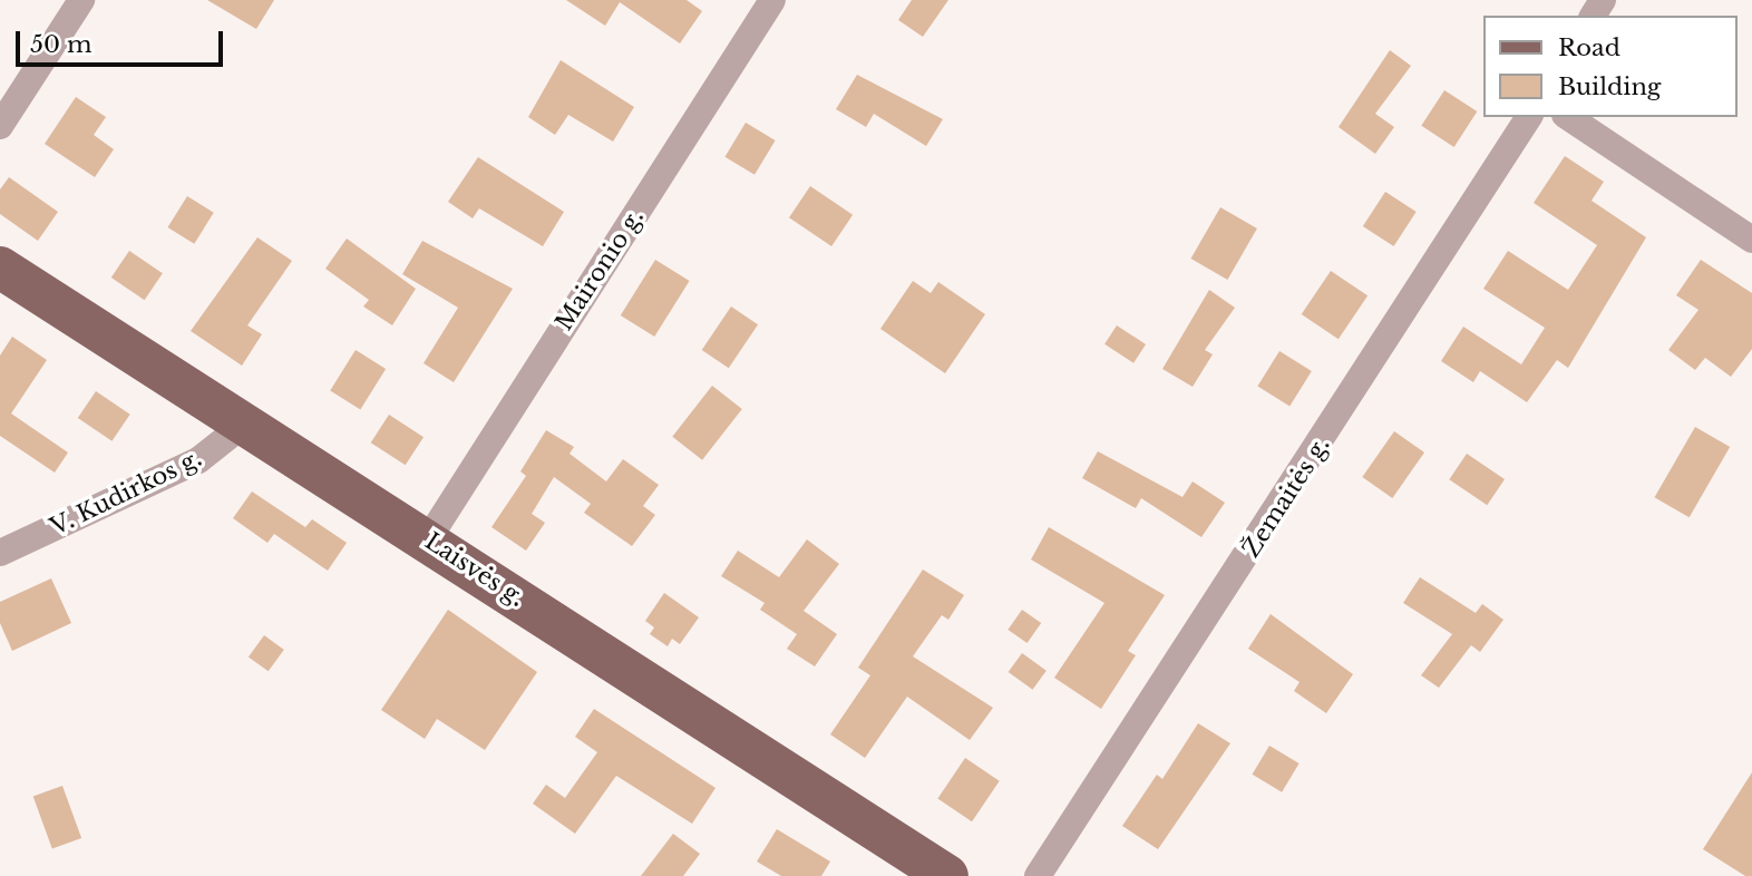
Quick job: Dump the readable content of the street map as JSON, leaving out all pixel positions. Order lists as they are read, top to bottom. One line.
{"streets":{"main road":["Laisvės g."],"street":["Maironio g.","V. Kudirkos g.","Žemaitės g."]},"crossings":[["Maironio g.","Laisvės g."],["V. Kudirkos g.","Laisvės g."]],"legend":["Road","Building"],"scale_bar":"50 m"}
